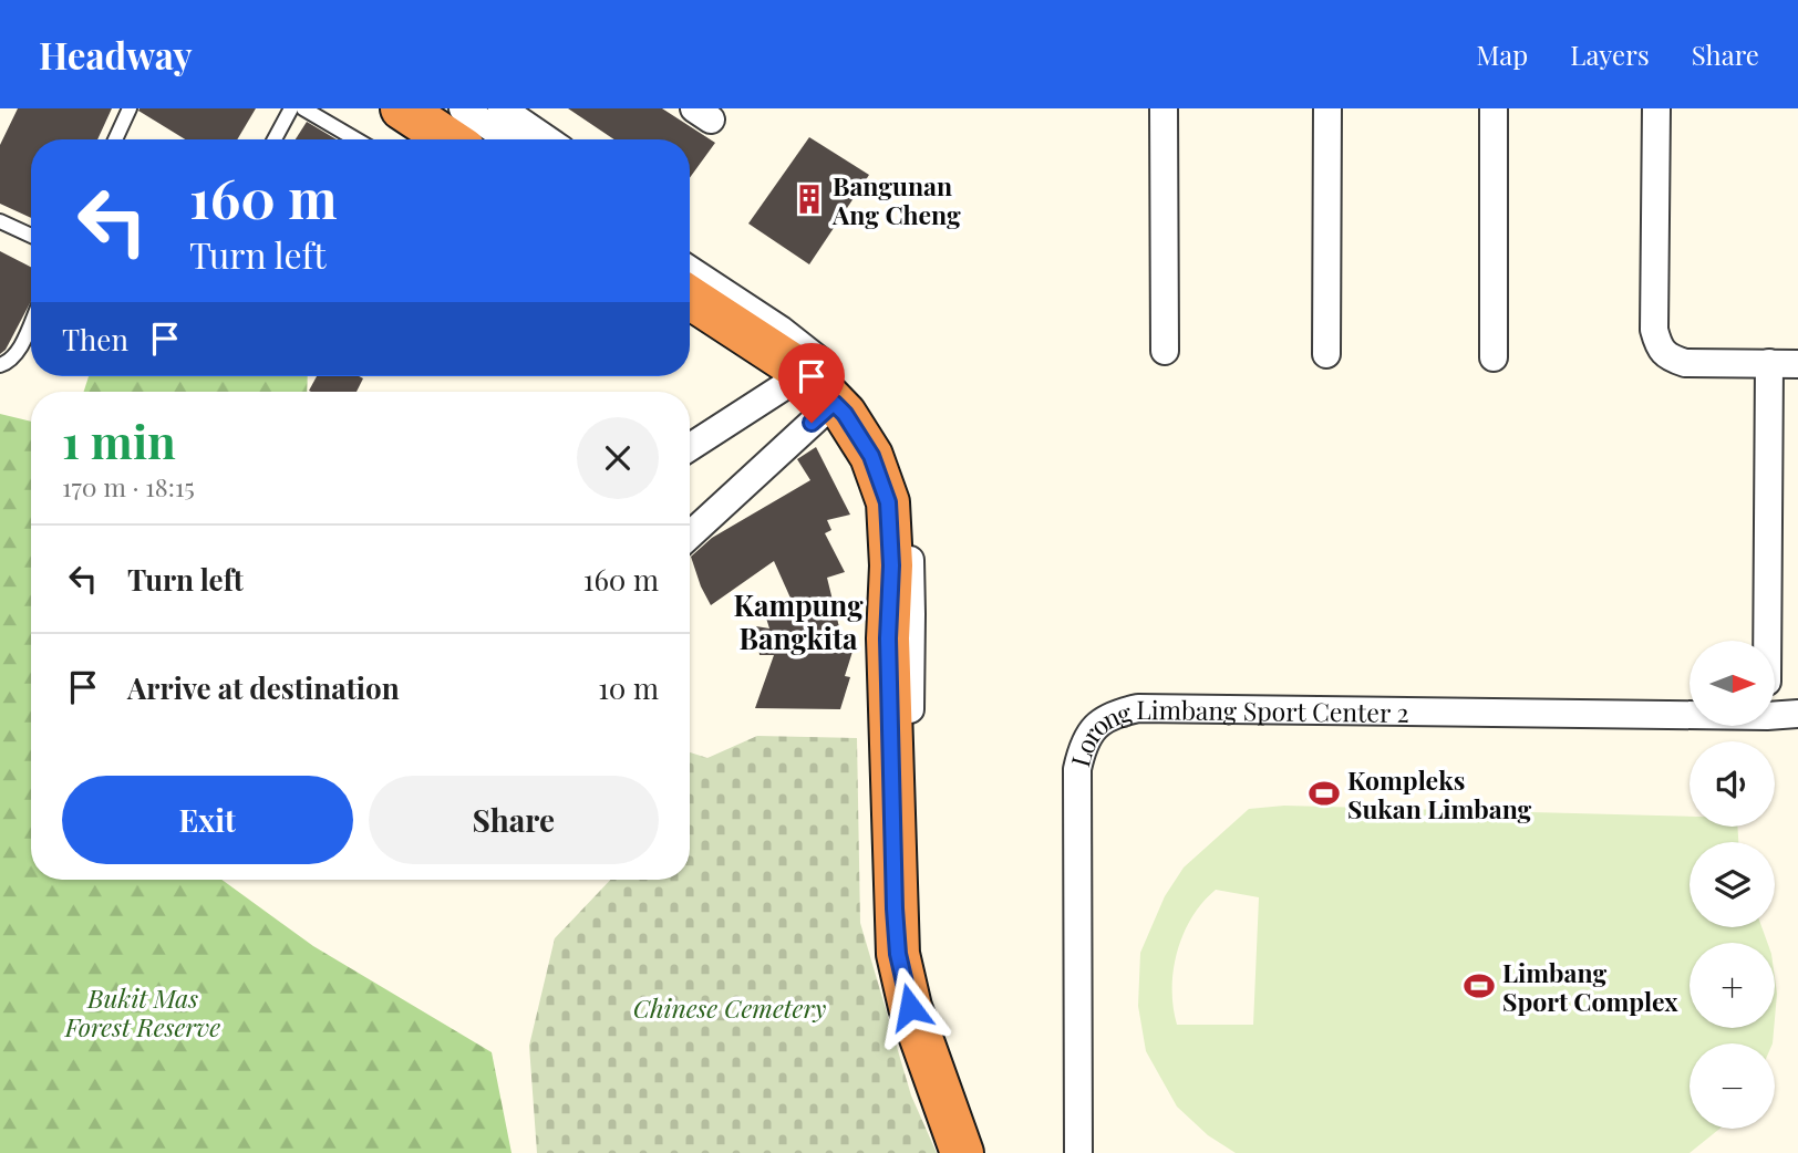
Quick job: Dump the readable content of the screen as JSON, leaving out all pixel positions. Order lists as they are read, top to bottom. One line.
{"streets":{"street":["Lorong Limbang Sport Center 2"]},"districts":["Kampung Bangkita"],"parks":["Bukit Mas Forest Reserve","Chinese Cemetery"],"places":{"building":["Bangunan Ang Cheng"],"sports":["Kompleks Sukan Limbang","Limbang Sport Complex"]},"north":"right","page":{"header":"Headway","nav":["Map","Layers","Share"],"turn":["160 m","Turn left"],"then":"Then","heading":["1 min","170 m · 18:15"],"list":[{"name":"Turn left","value":"160 m"},{"name":"Arrive at destination","value":"10 m"}],"map_buttons":["+","−"],"buttons":["Exit","Share"]}}
